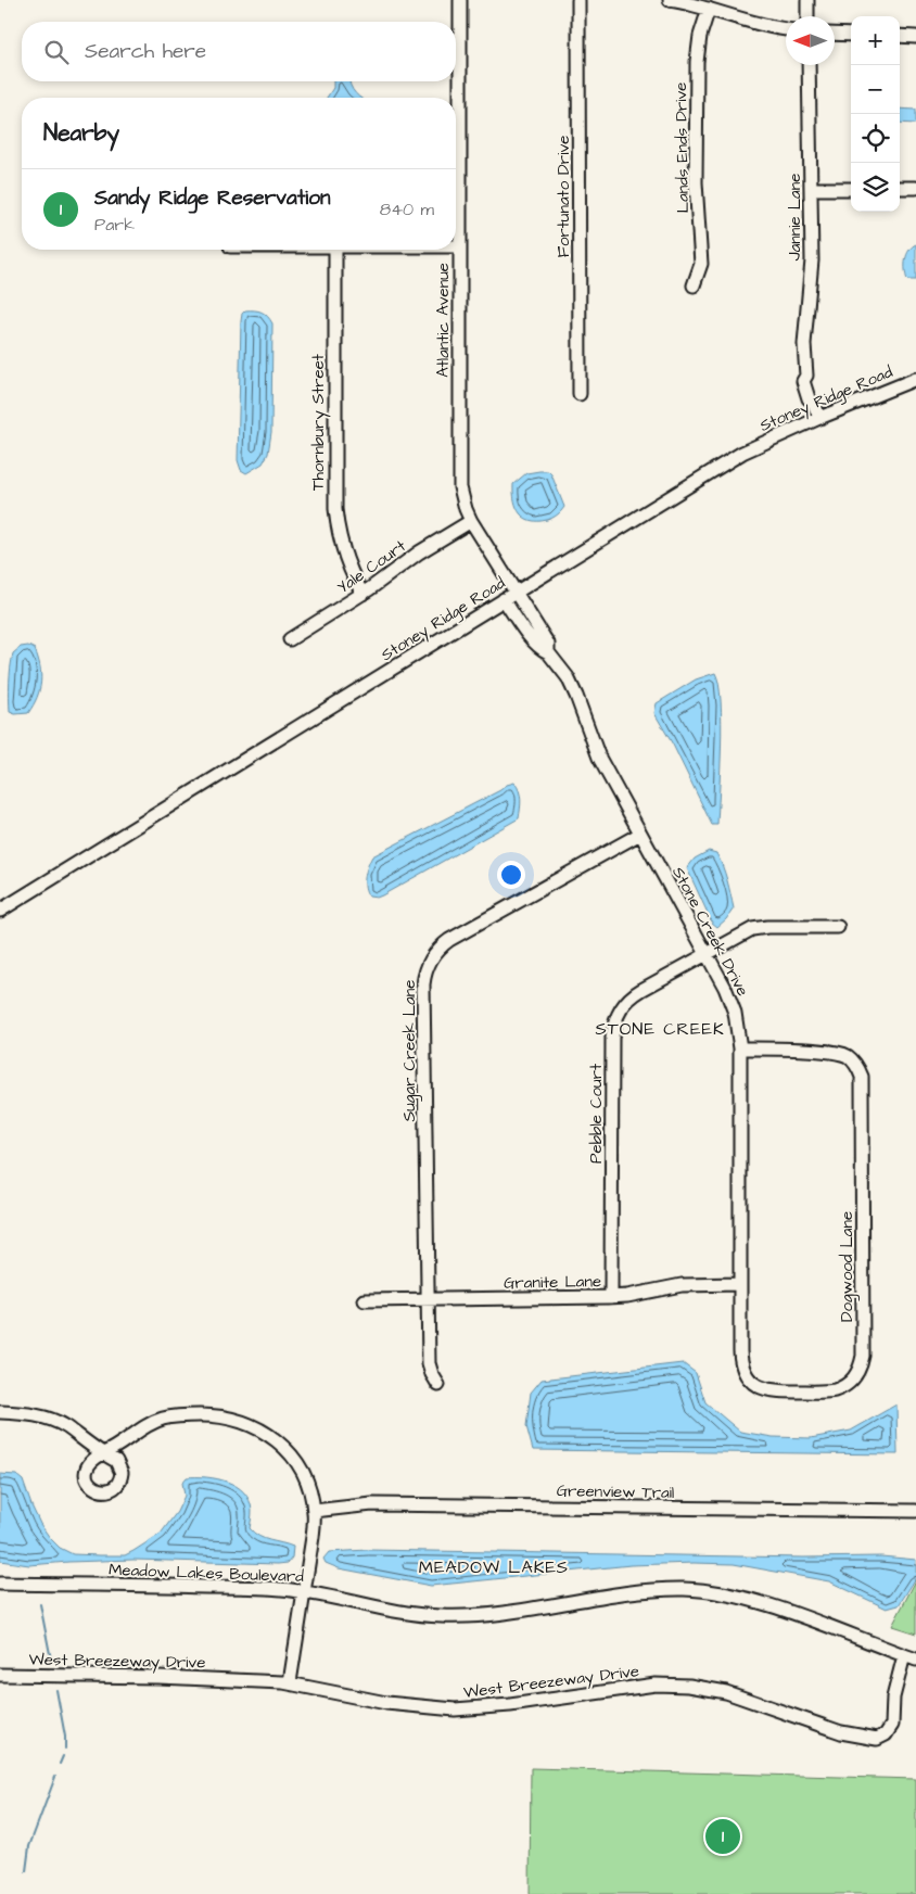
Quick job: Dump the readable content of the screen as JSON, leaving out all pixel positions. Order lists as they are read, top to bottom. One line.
{"streets":{"street":["Lands Ends Drive","Fortunato Drive","Jannie Lane","Atlantic Avenue","Stoney Ridge Road","Thornbury Street","Yale Court","Stone Creek Drive","Sugar Creek Lane","Pebble Court","Dogwood Lane","Granite Lane","Greenview Trail","Meadow Lakes Boulevard","West Breezeway Drive"]},"crossings":[["Jannie Lane","Stoney Ridge Road"],["Atlantic Avenue","Stoney Ridge Road"],["Atlantic Avenue","Yale Court"],["Atlantic Avenue","Stone Creek Drive"],["Stoney Ridge Road","Stone Creek Drive"],["Thornbury Street","Yale Court"],["Stone Creek Drive","Sugar Creek Lane"],["Stone Creek Drive","Pebble Court"],["Stone Creek Drive","Dogwood Lane"],["Stone Creek Drive","Granite Lane"],["Sugar Creek Lane","Granite Lane"],["Pebble Court","Granite Lane"],["Dogwood Lane","Granite Lane"],["Meadow Lakes Boulevard","West Breezeway Drive"]],"districts":["STONE CREEK","MEADOW LAKES"],"north":"left","page":{"map_buttons":["+","−"],"search":"Search here","heading":"Nearby","list":[{"mark":"1","name":"Sandy Ridge Reservation","note":"Park","value":"840 m"}],"pins":"1"}}
